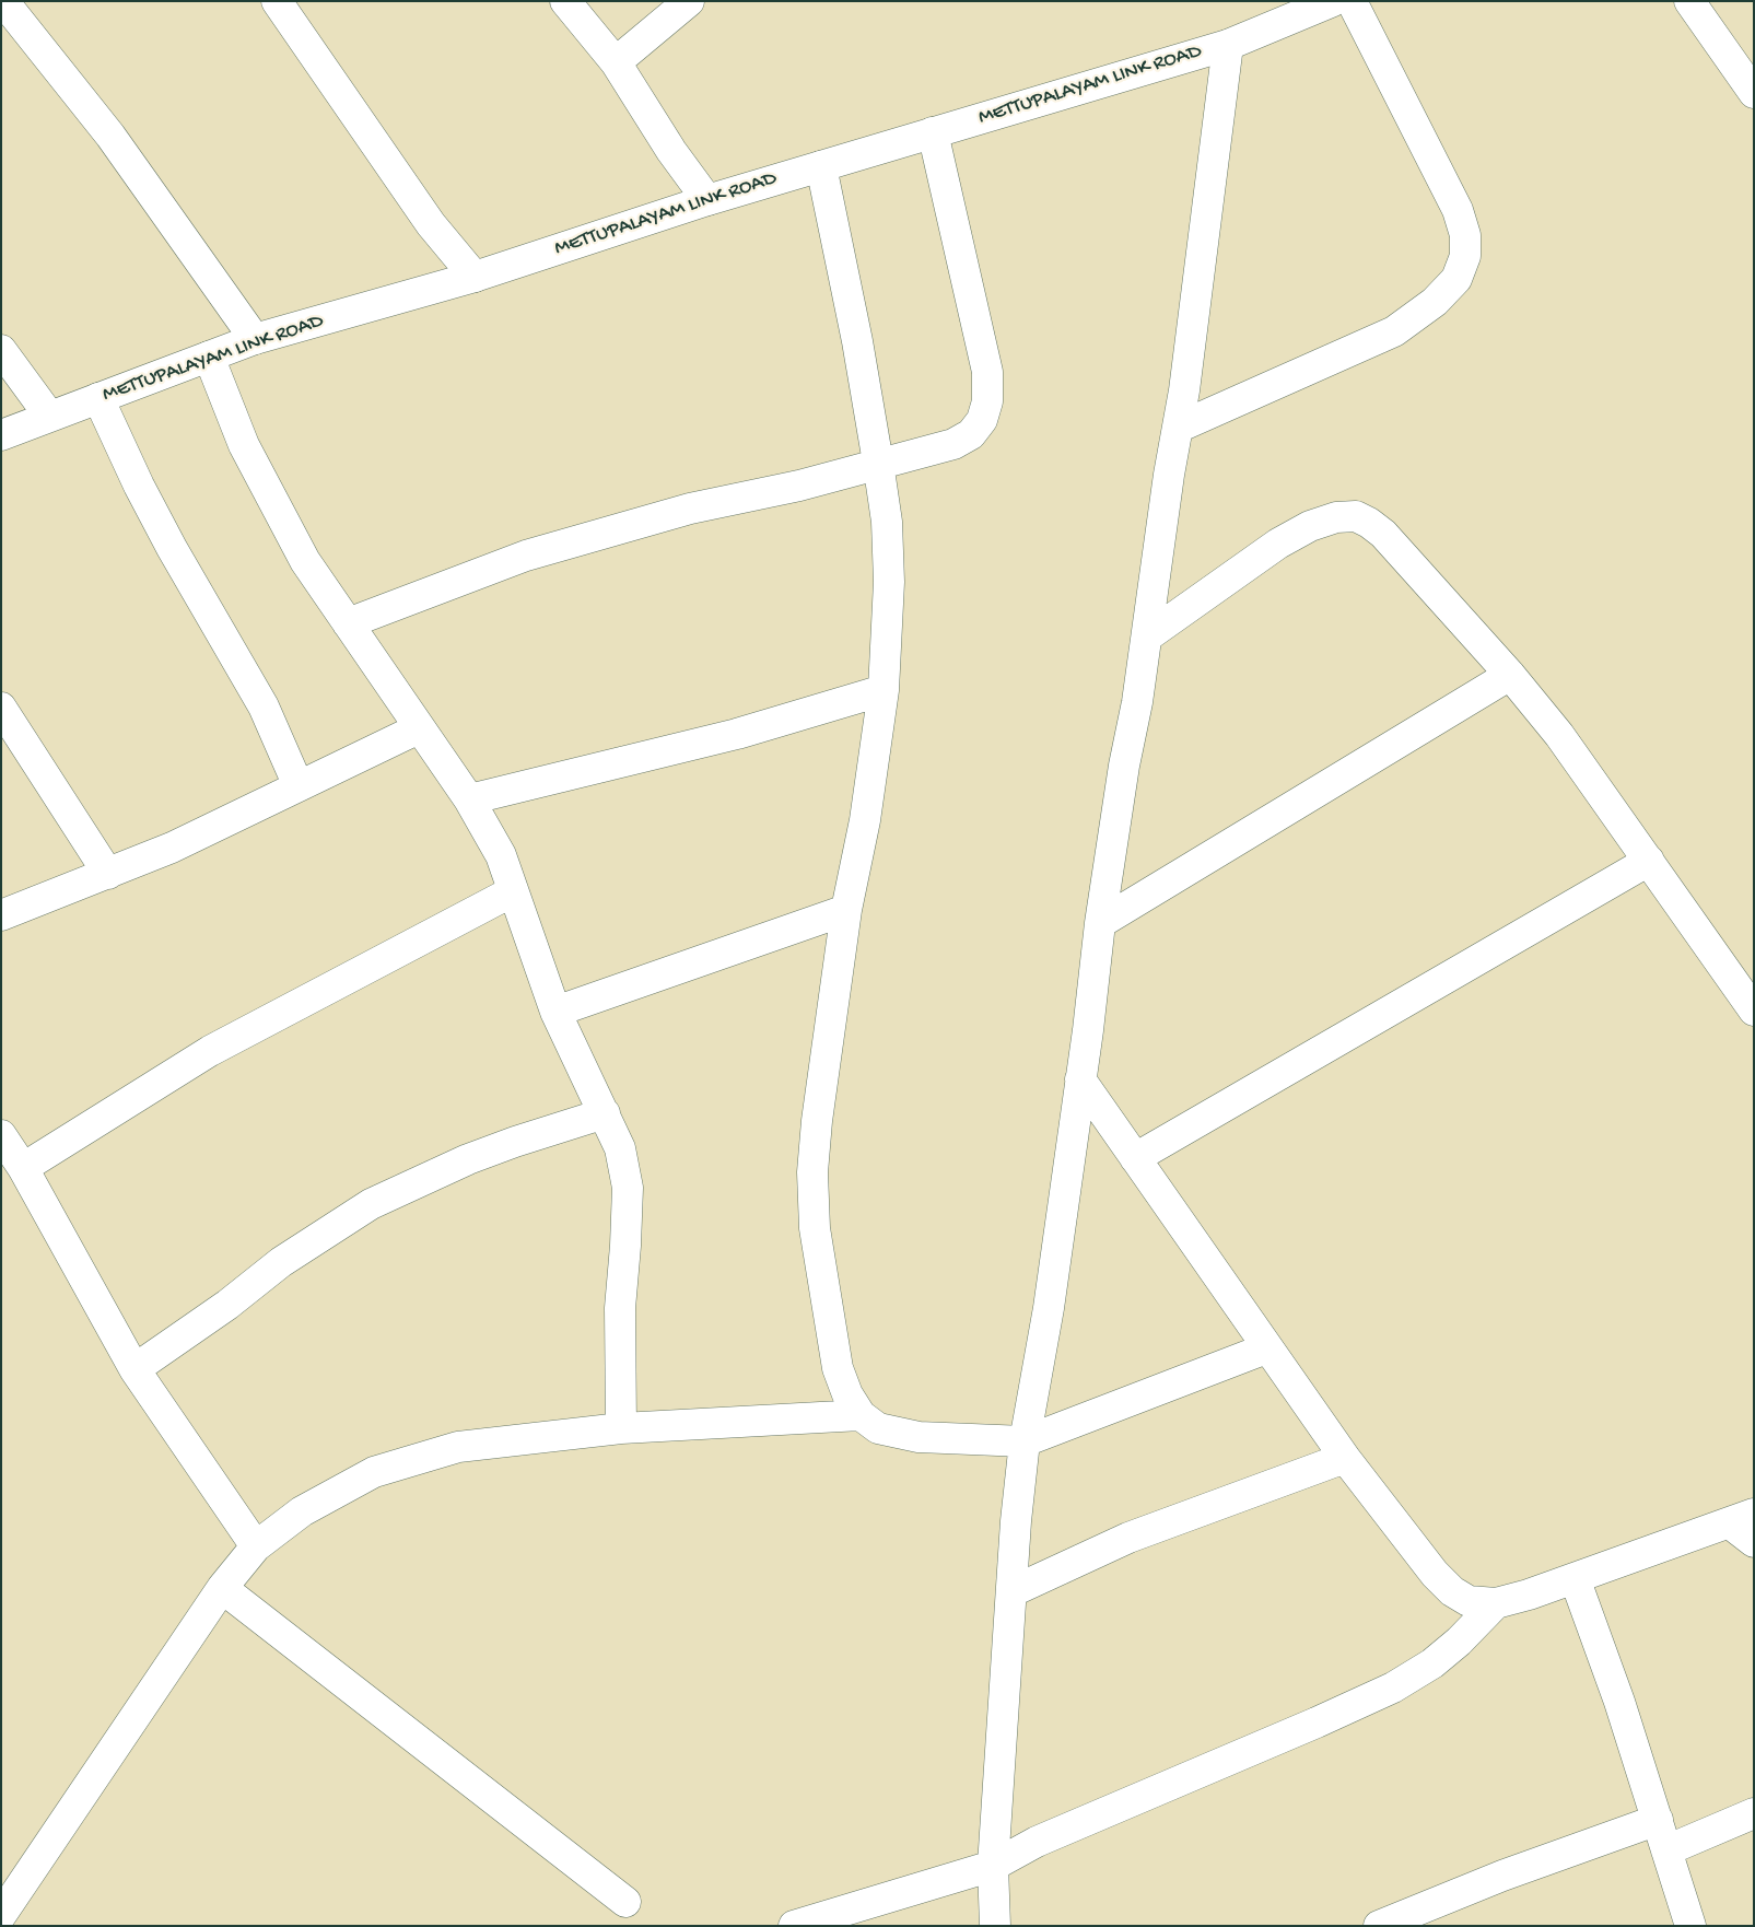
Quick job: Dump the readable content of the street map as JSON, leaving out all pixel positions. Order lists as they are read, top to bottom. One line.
{"streets":{"street":["METTUPALAYAM LINK ROAD"]}}
